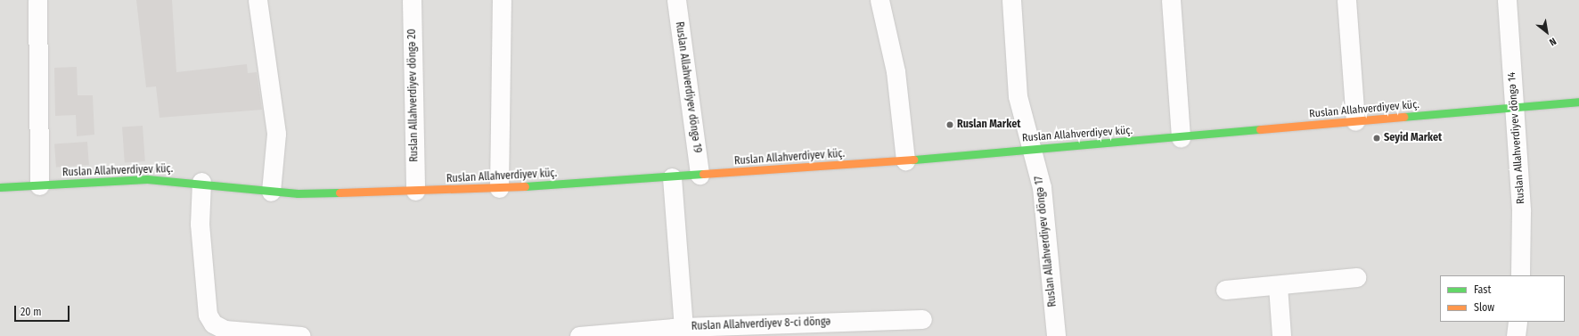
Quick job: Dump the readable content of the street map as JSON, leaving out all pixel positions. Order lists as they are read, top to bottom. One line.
{"streets":{"street":["Ruslan Allahverdiyev döngə 19","Ruslan Allahverdiyev döngə 20","Ruslan Allahverdiyev küç.","Ruslan Allahverdiyev döngə 14","Ruslan Allahverdiyev döngə 17","Ruslan Allahverdiyev 8-ci döngə"]},"crossings":[["Ruslan Allahverdiyev döngə 19","Ruslan Allahverdiyev küç."],["Ruslan Allahverdiyev döngə 20","Ruslan Allahverdiyev küç."],["Ruslan Allahverdiyev küç.","Ruslan Allahverdiyev döngə 14"],["Ruslan Allahverdiyev küç.","Ruslan Allahverdiyev döngə 17"]],"places":["Ruslan Market","Seyid Market"],"legend":["Fast","Slow"],"scale_bar":"20 m","north":"bottom right"}
